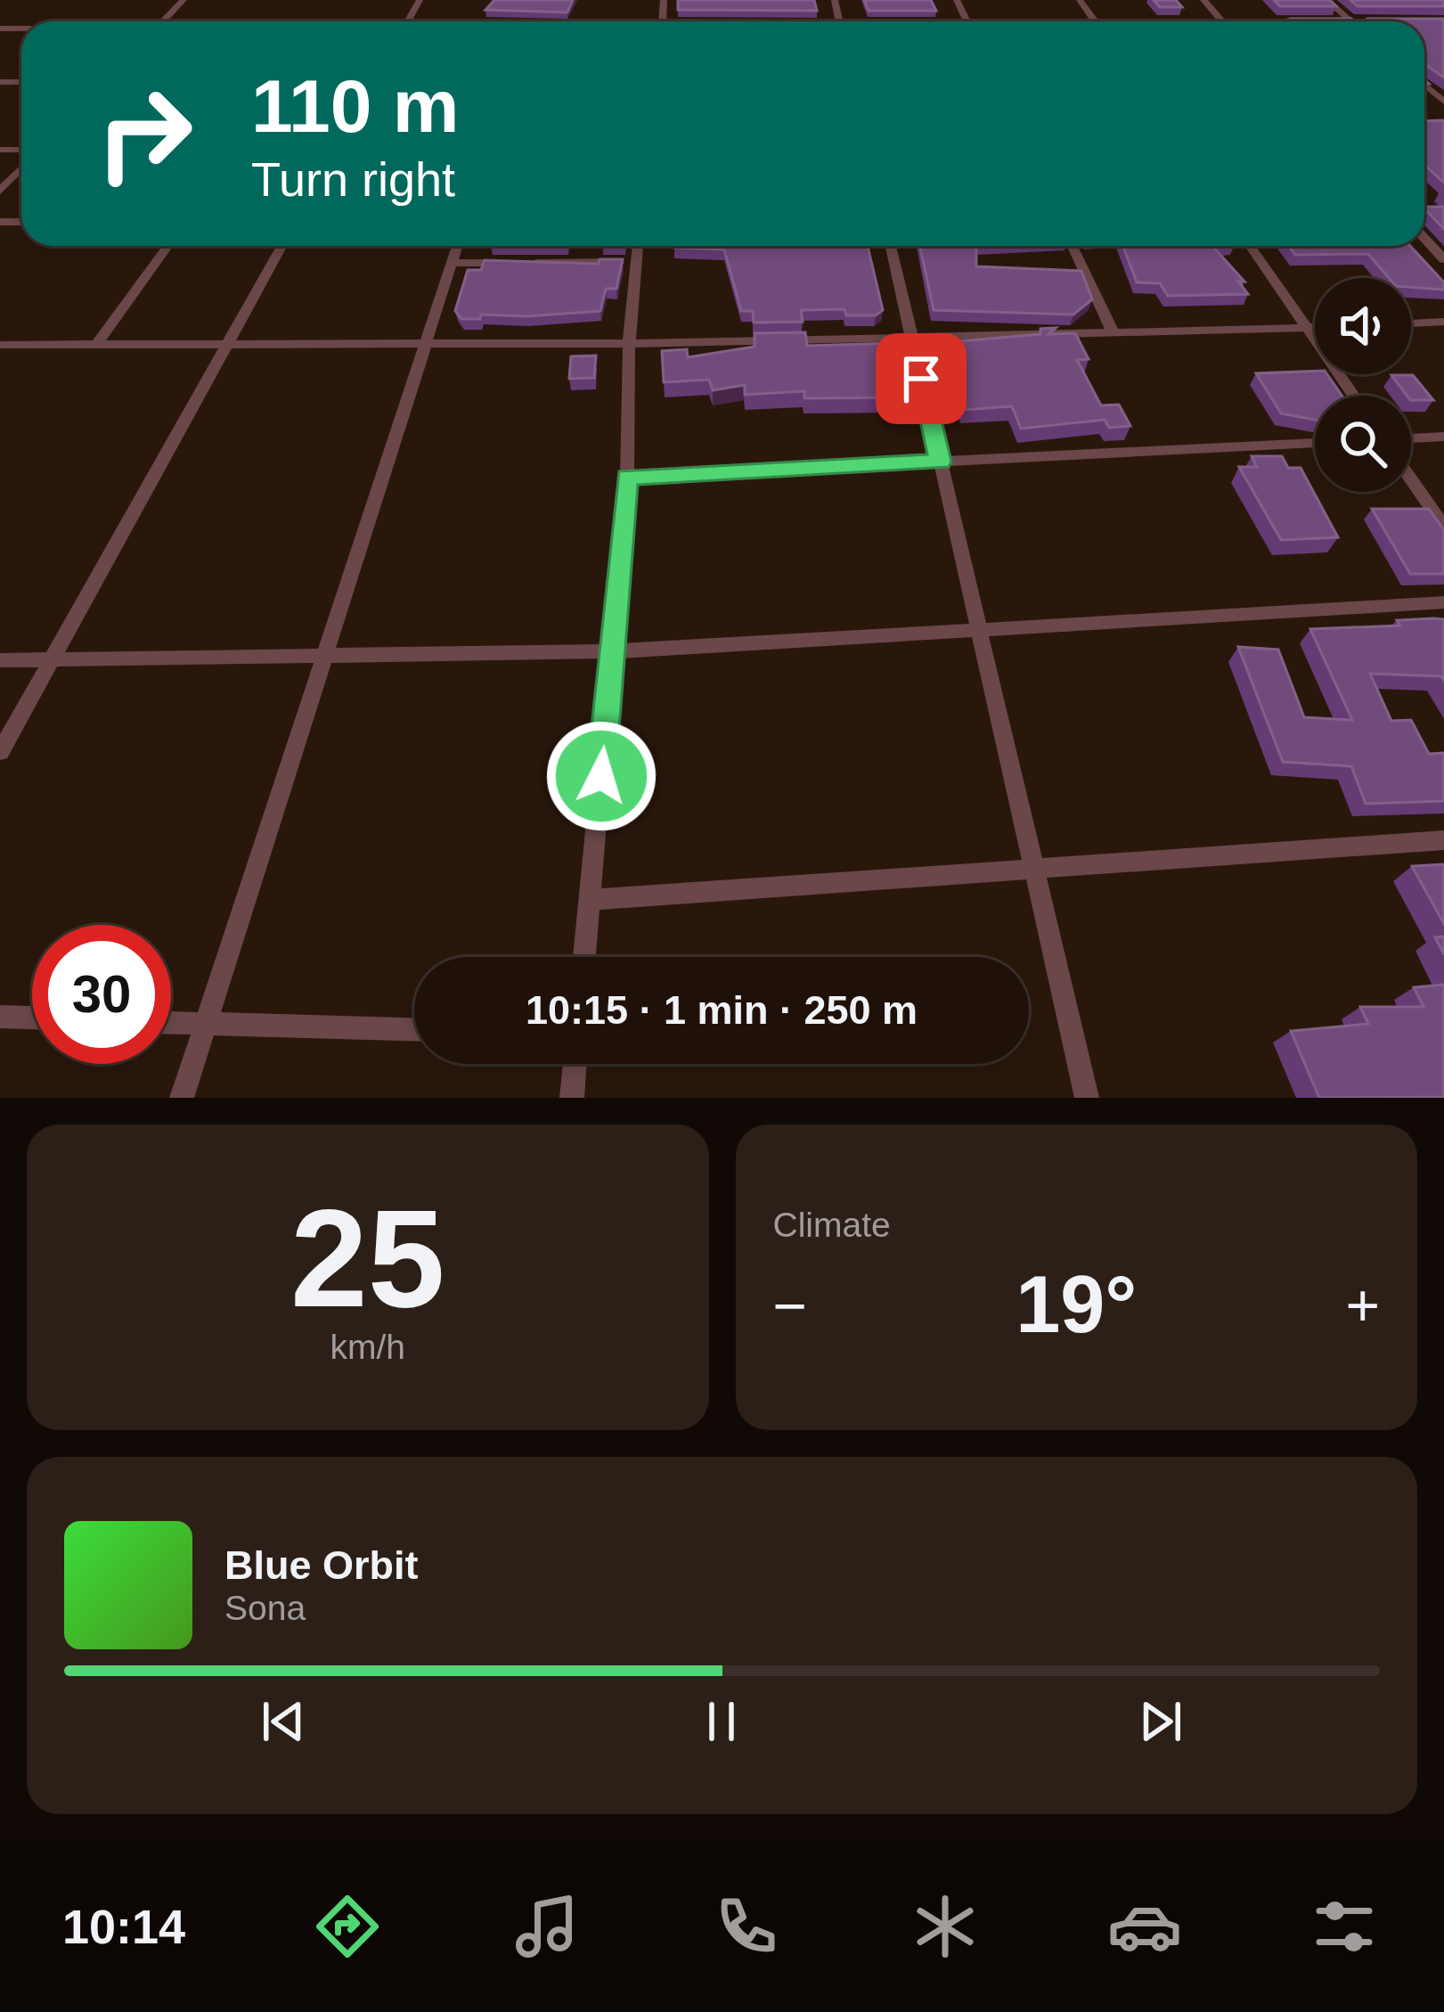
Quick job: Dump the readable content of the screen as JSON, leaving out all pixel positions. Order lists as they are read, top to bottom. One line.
{"page":{"turn":["110 m","Turn right"],"limit":"30","trip":"10:15 · 1 min · 250 m","tile":[["25","km/h"],"Climate"],"heat":["−","19°","+"],"song":["Blue Orbit","Sona"],"tabs":"10:14"}}
